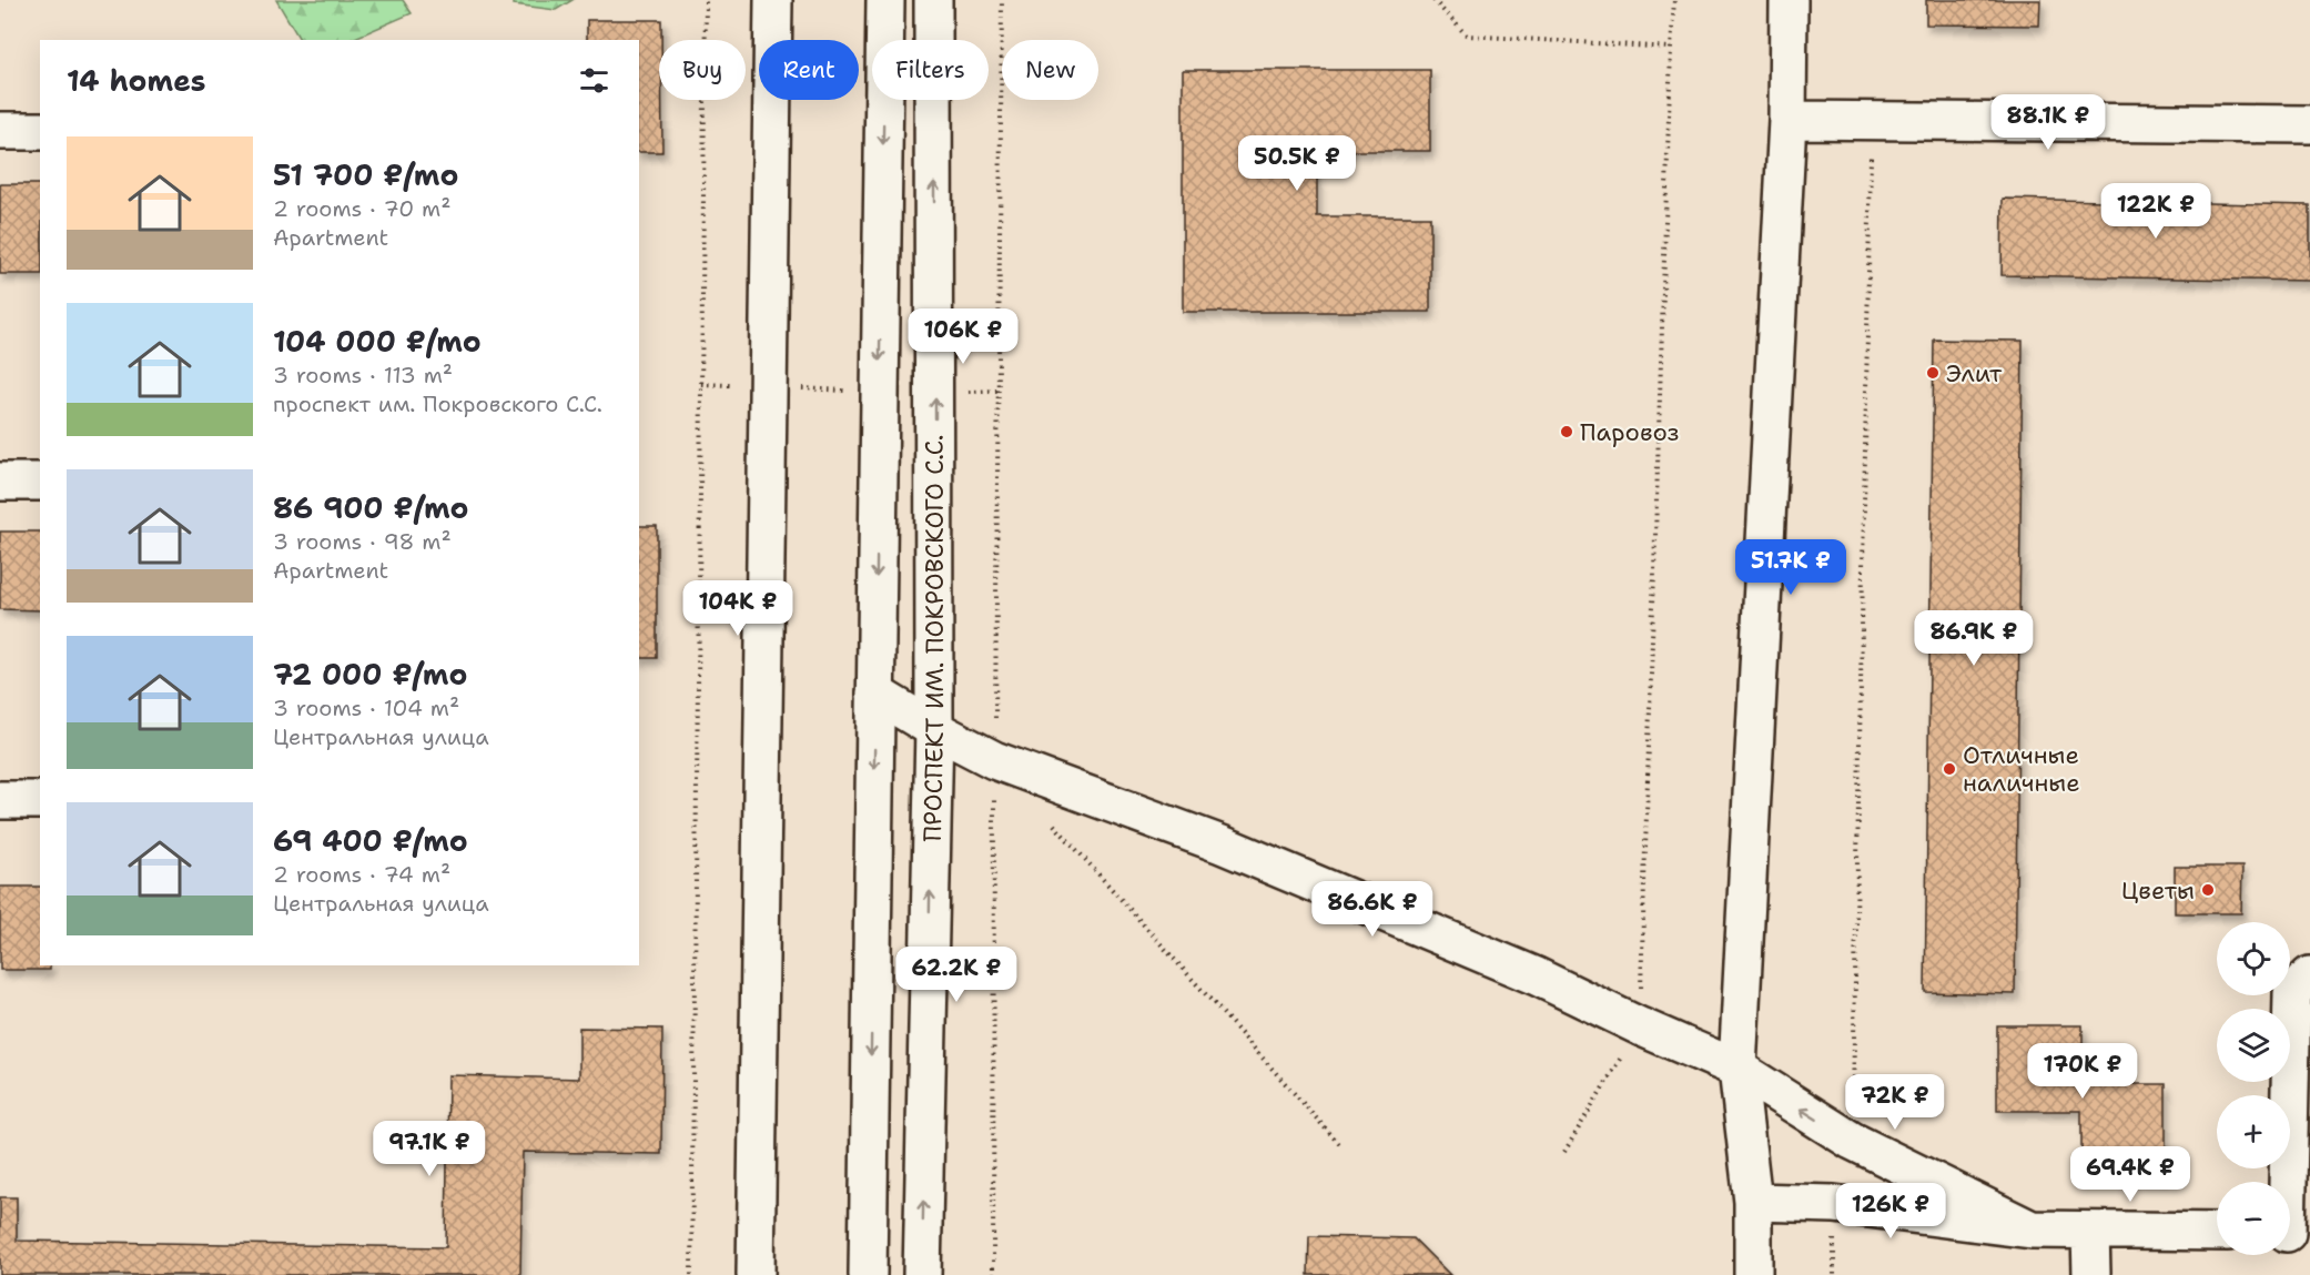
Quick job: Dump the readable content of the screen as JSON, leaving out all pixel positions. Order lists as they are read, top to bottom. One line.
{"streets":{"street":["ПРОСПЕКТ ИМ. ПОКРОВСКОГО С.С."]},"places":["Элит","Паровоз","Отличные наличные","Цветы"],"page":{"chip":["Buy","Rent","Filters","New"],"heading":"14 homes","price":["88.1K ₽","50.5K ₽","122K ₽","106K ₽","51.7K ₽","104K ₽","86.9K ₽","86.6K ₽","62.2K ₽","170K ₽","72K ₽","97.1K ₽","69.4K ₽","126K ₽"],"list":[{"name":"51 700 ₽/mo","note":"2 rooms · 70 m² · Apartment"},{"name":"104 000 ₽/mo","note":"3 rooms · 113 m² · проспект им. Покровского С.С."},{"name":"86 900 ₽/mo","note":"3 rooms · 98 m² · Apartment"},{"name":"72 000 ₽/mo","note":"3 rooms · 104 m² · Центральная улица"},{"name":"69 400 ₽/mo","note":"2 rooms · 74 m² · Центральная улица"}],"map_buttons":["+","−"]}}
